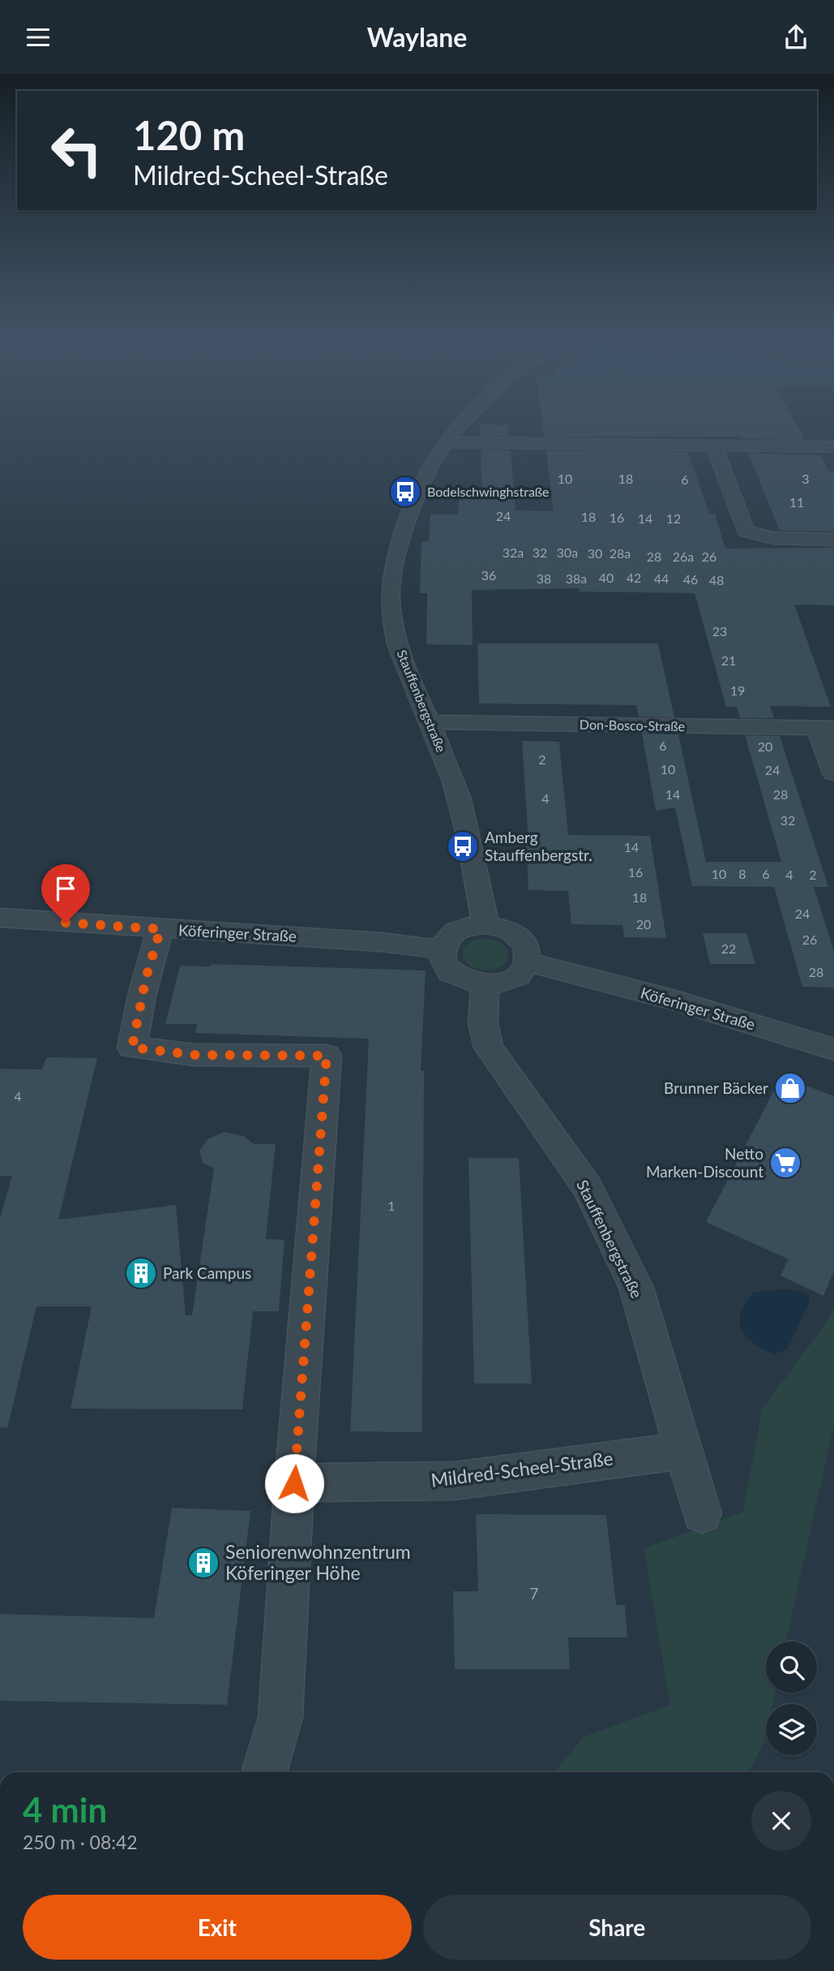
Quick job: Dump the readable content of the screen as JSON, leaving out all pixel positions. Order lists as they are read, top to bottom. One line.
{"streets":{"street":["Stauffenbergstraße","Don-Bosco-Straße","Köferinger Straße","Mildred-Scheel-Straße"]},"crossings":[["Stauffenbergstraße","Don-Bosco-Straße"],["Stauffenbergstraße","Köferinger Straße"],["Stauffenbergstraße","Mildred-Scheel-Straße"]],"places":{"bus stop":["Bodelschwinghstraße","Amberg Stauffenbergstr."],"shop":["Brunner Bäcker"],"supermarket":["Netto Marken-Discount"],"building":["Park Campus","Seniorenwohnzentrum Köferinger Höhe"]},"house_numbers":["10","18","3","6","11","24","18","16","14","12","32a","32","30a","30","28a","28","26a","26","36","40","42","38","38a","44","46","48","23","21","19","6","20","2","10","24","14","28","4","32","14","16","10","8","6","4","2","18","24","20","26","22","28","4","1","7"],"page":{"header":"Waylane","turn":["120 m","Mildred-Scheel-Straße"],"heading":["4 min","250 m · 08:42"],"buttons":["Exit","Share"]}}
